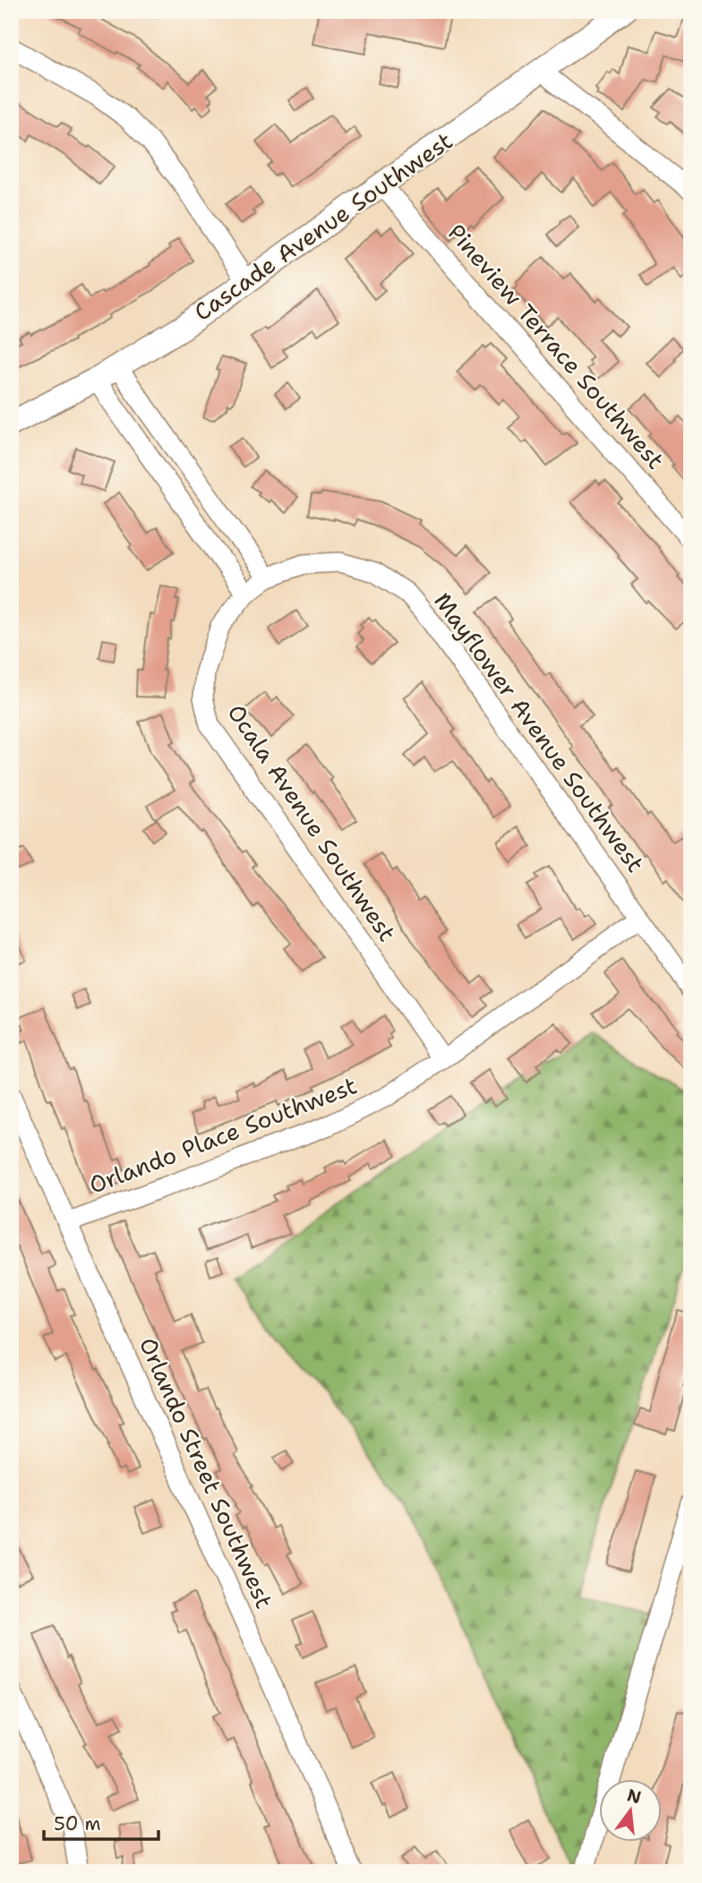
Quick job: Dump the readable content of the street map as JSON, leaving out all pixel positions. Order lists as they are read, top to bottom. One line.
{"streets":{"main road":["Cascade Avenue Southwest"],"street":["Pineview Terrace Southwest","Mayflower Avenue Southwest","Ocala Avenue Southwest","Orlando Place Southwest","Orlando Street Southwest"]},"crossings":[["Cascade Avenue Southwest","Pineview Terrace Southwest"],["Mayflower Avenue Southwest","Ocala Avenue Southwest"],["Mayflower Avenue Southwest","Orlando Place Southwest"],["Ocala Avenue Southwest","Orlando Place Southwest"],["Orlando Place Southwest","Orlando Street Southwest"]],"scale_bar":"50 m","north":"top"}
